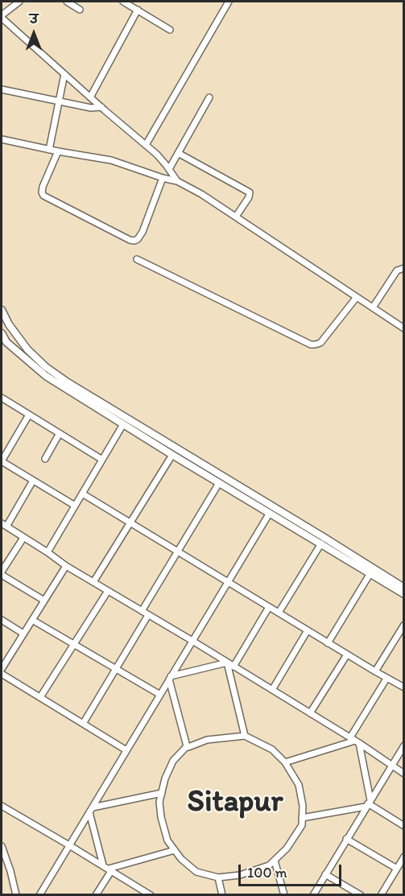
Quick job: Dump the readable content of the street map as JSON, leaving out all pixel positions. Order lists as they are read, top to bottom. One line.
{"districts":["Sitapur"],"scale_bar":"100 m","north":"top"}
